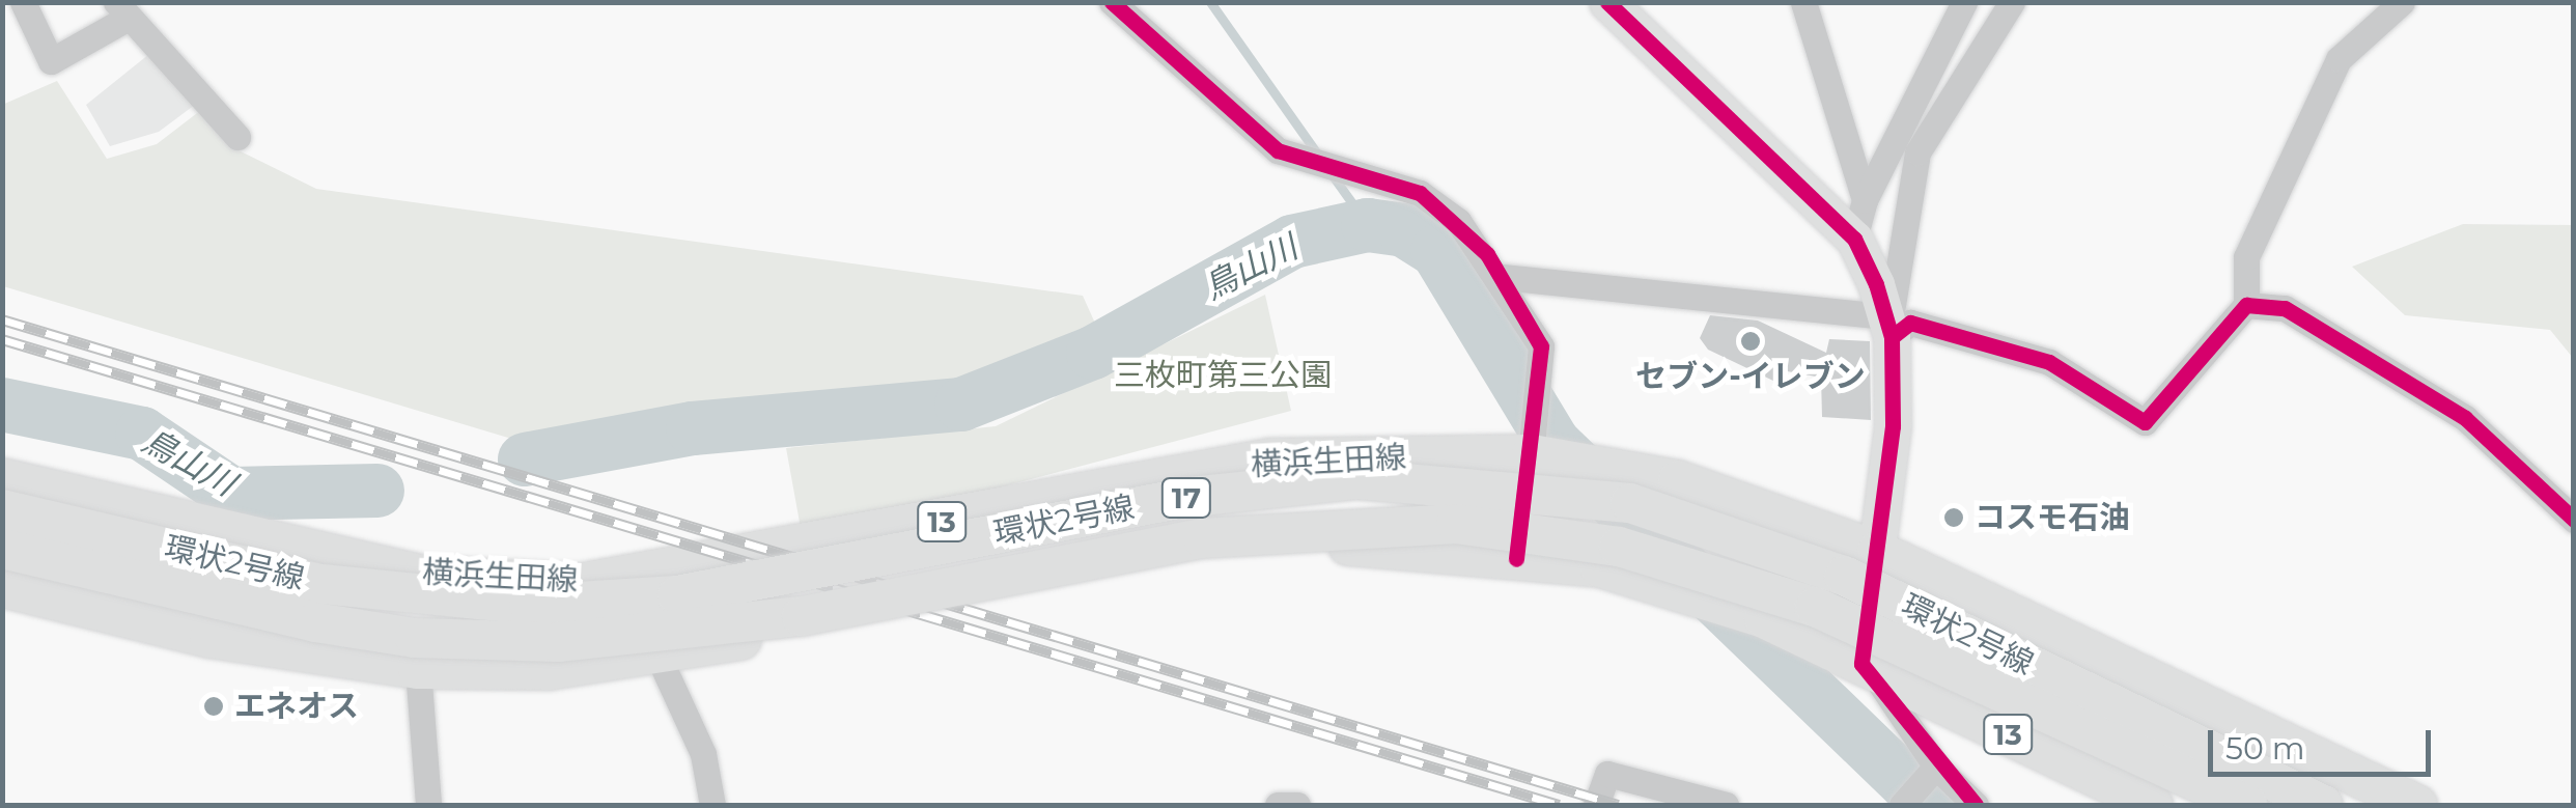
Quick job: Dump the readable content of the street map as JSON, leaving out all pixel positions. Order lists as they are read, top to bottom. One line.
{"streets":{"main road":["横浜生田線","17","環状2号線","13"]},"water":["鳥山川"],"parks":["三枚町第三公園"],"places":["セブン-イレブン","コスモ石油","エネオス"],"scale_bar":"50 m"}
